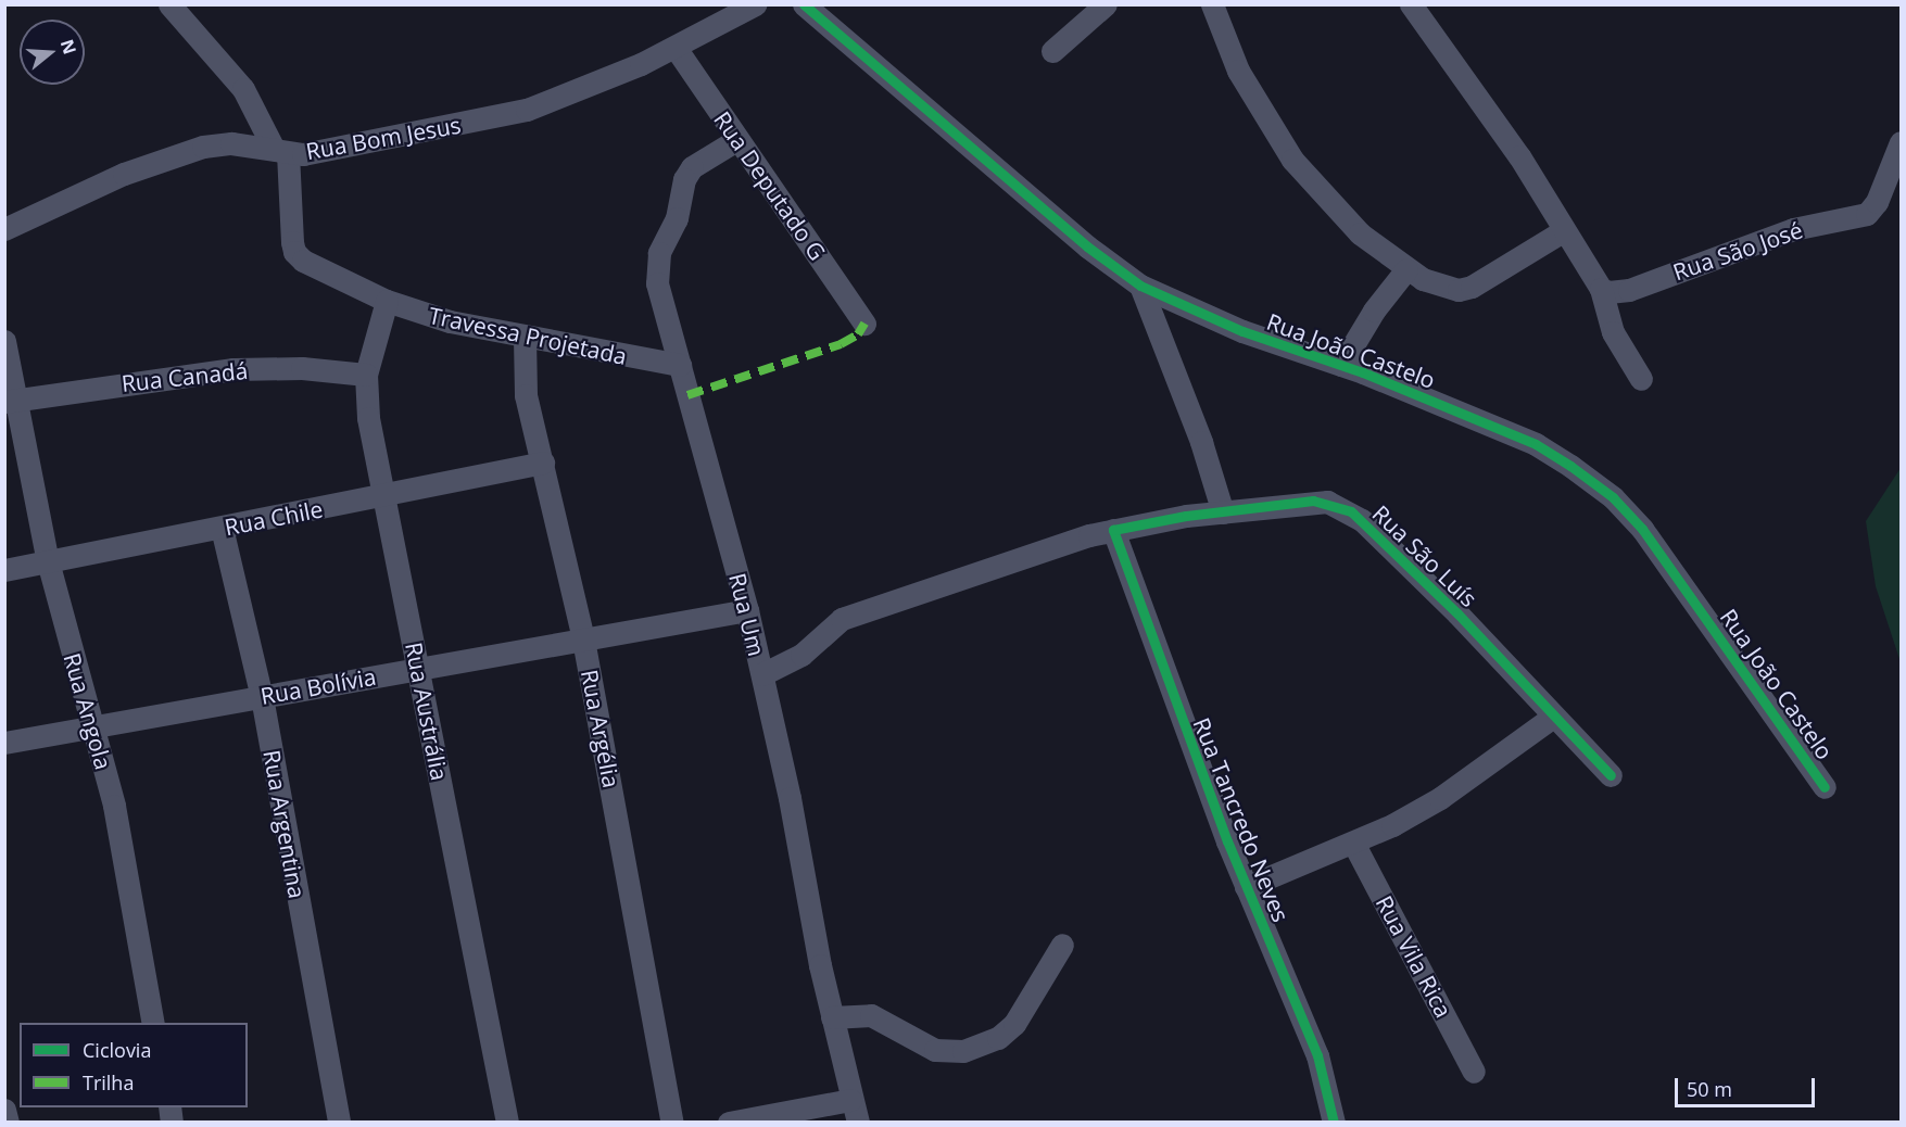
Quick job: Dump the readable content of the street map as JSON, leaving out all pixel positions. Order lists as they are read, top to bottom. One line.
{"streets":{"street":["Rua Bom Jesus","Rua Deputado G","Rua São José","Travessa Projetada","Rua João Castelo","Rua Canadá","Rua Chile","Rua São Luís","Rua Um","Rua Bolívia","Rua Angola","Rua Austrália","Rua Argélia","Rua Tancredo Neves","Rua Argentina","Rua Vila Rica"]},"crossings":[["Rua Bom Jesus","Rua Deputado G"],["Rua Bom Jesus","Travessa Projetada"],["Rua Deputado G","Rua Um"],["Travessa Projetada","Rua Um"],["Travessa Projetada","Rua Austrália"],["Travessa Projetada","Rua Argélia"],["Rua Canadá","Rua Angola"],["Rua Canadá","Rua Austrália"],["Rua Chile","Rua Angola"],["Rua Chile","Rua Austrália"],["Rua Chile","Rua Argélia"],["Rua Chile","Rua Argentina"],["Rua São Luís","Rua Um"],["Rua São Luís","Rua Tancredo Neves"],["Rua Um","Rua Bolívia"],["Rua Bolívia","Rua Angola"],["Rua Bolívia","Rua Austrália"],["Rua Bolívia","Rua Argélia"],["Rua Bolívia","Rua Argentina"]],"legend":["Ciclovia","Trilha"],"scale_bar":"50 m","north":"right"}
